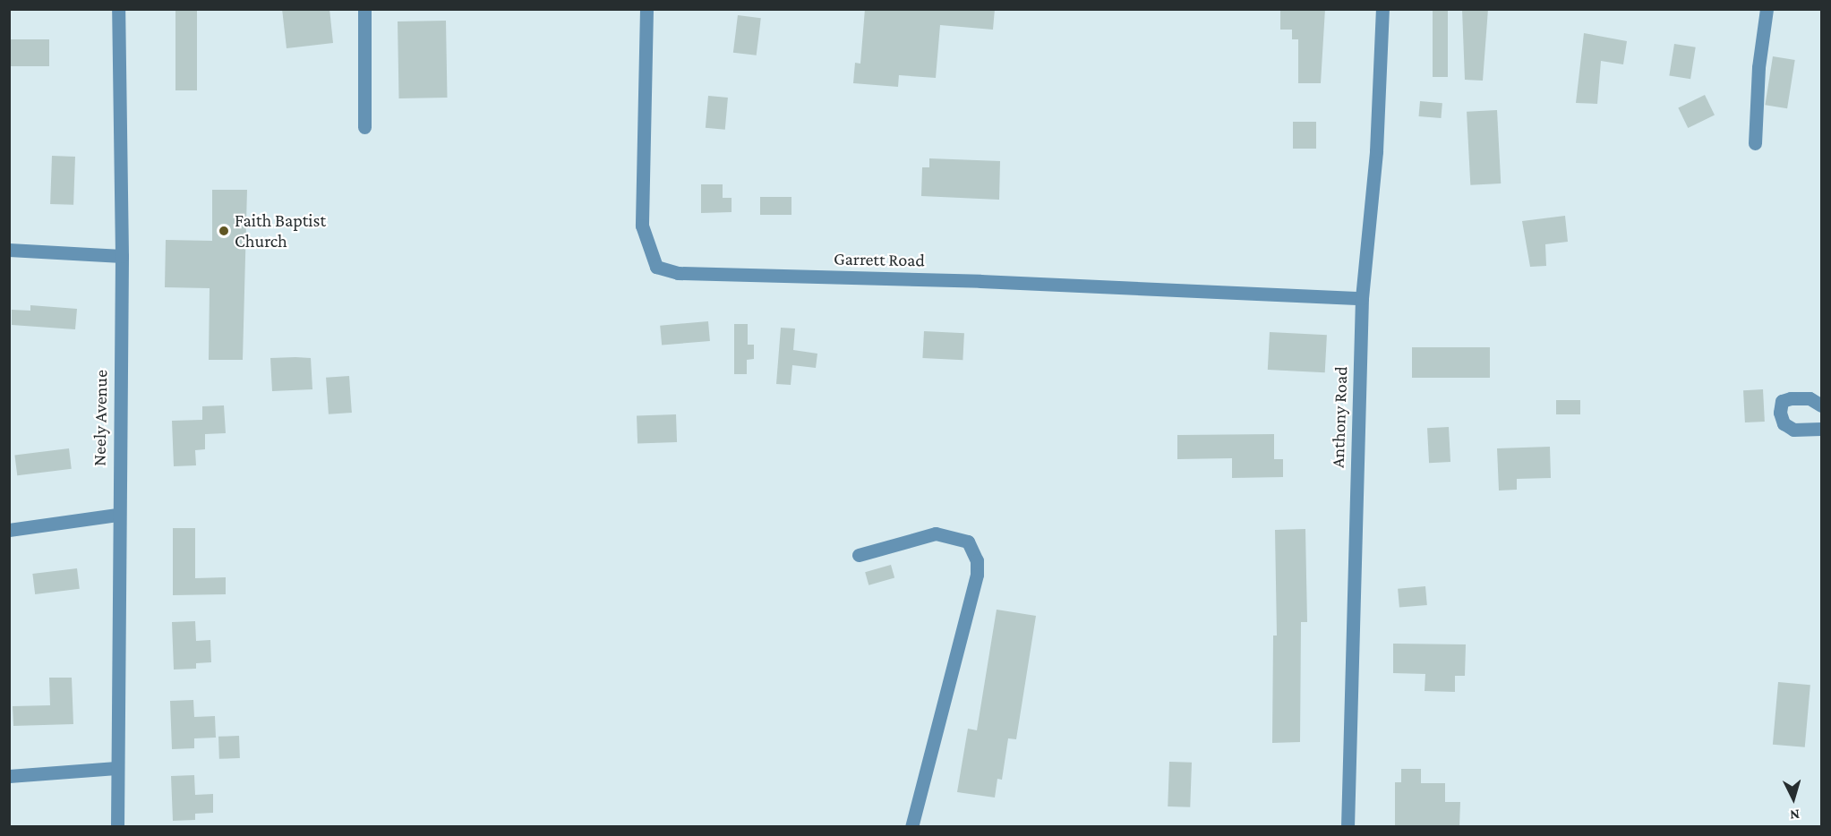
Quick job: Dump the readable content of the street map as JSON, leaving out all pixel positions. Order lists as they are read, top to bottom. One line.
{"streets":{"street":["Garrett Road","Anthony Road","Neely Avenue"]},"crossings":[["Garrett Road","Anthony Road"]],"places":["Faith Baptist Church"],"north":"bottom"}
